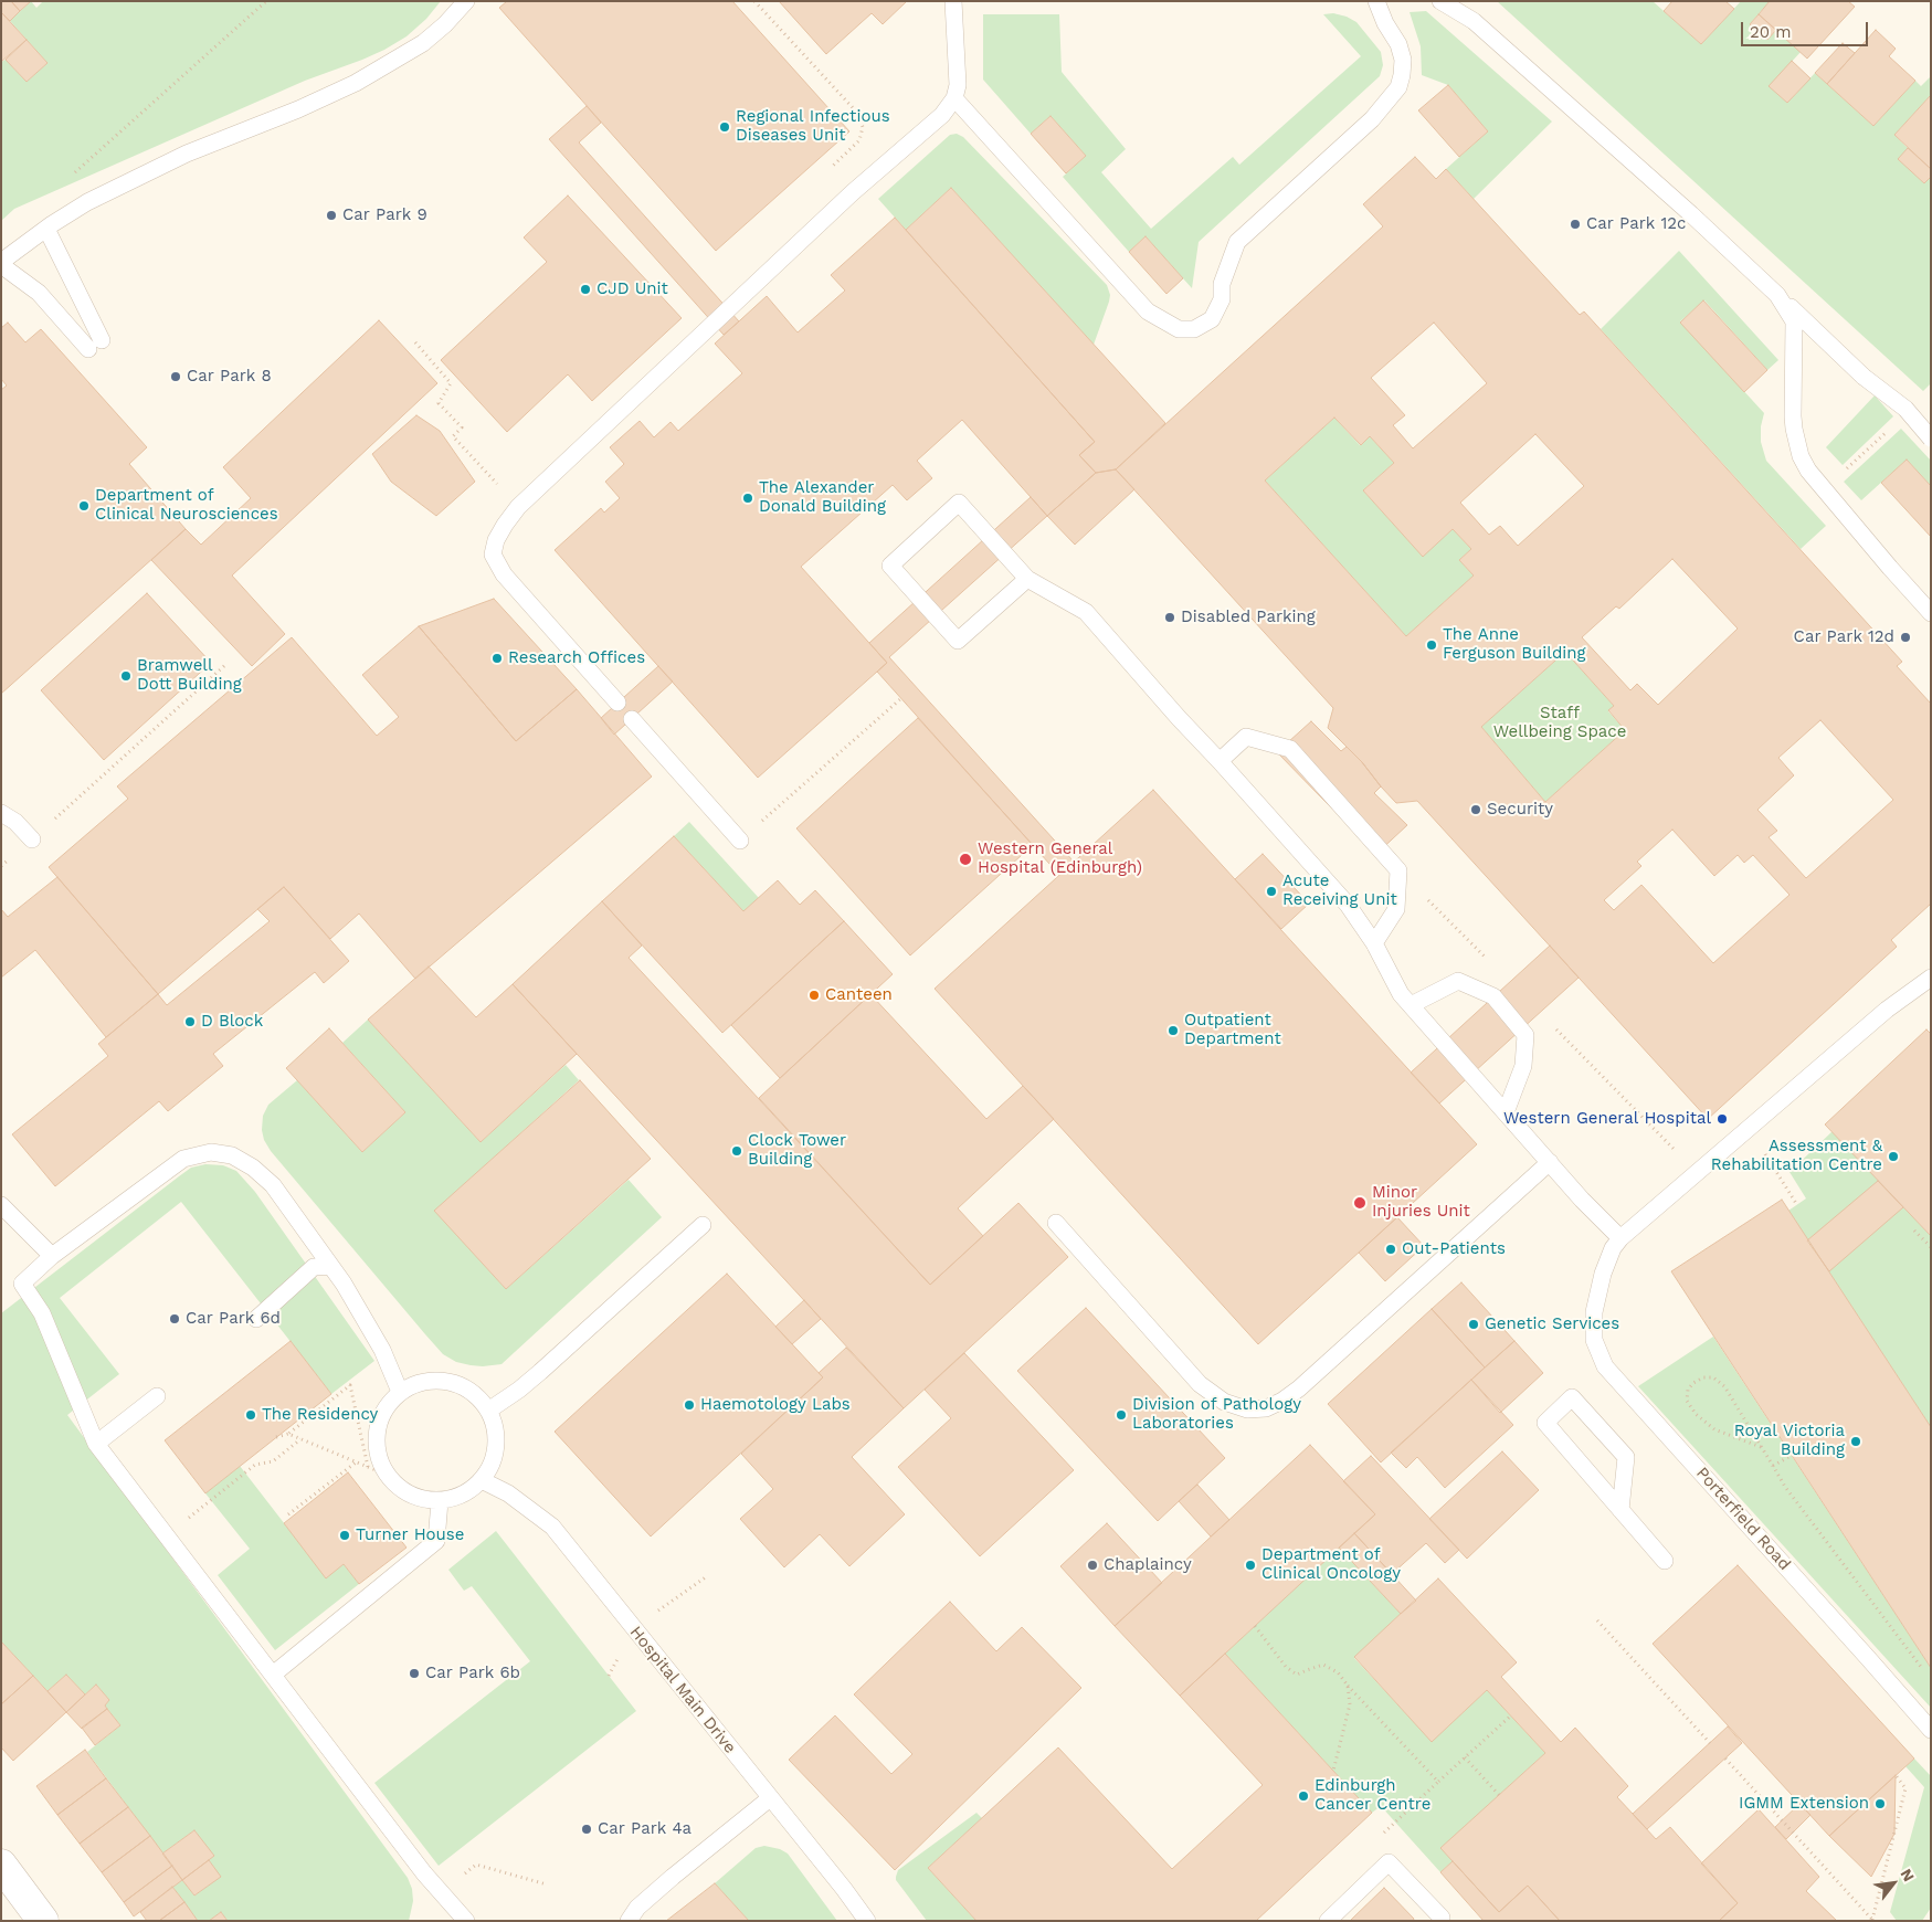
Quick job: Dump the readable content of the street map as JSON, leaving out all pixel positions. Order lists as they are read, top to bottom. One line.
{"streets":{"lane":["Porterfield Road","Hospital Main Drive"]},"parks":["Staff Wellbeing Space"],"places":["Regional Infectious Diseases Unit","Car Park 9","Car Park 12c","CJD Unit","Car Park 8","The Alexander Donald Building","Department of Clinical Neurosciences","Disabled Parking","Car Park 12d","The Anne Ferguson Building","Research Offices","Bramwell Dott Building","Security","Western General Hospital (Edinburgh)","Acute Receiving Unit","Canteen","D Block","Outpatient Department","Western General Hospital","Clock Tower Building","Assessment & Rehabilitation Centre","Minor Injuries Unit","Out-Patients","Car Park 6d","Genetic Services","Haemotology Labs","The Residency","Division of Pathology Laboratories","Royal Victoria Building","Turner House","Chaplaincy","Department of Clinical Oncology","Car Park 6b","Edinburgh Cancer Centre","IGMM Extension","Car Park 4a"],"scale_bar":"20 m","north":"top right"}
